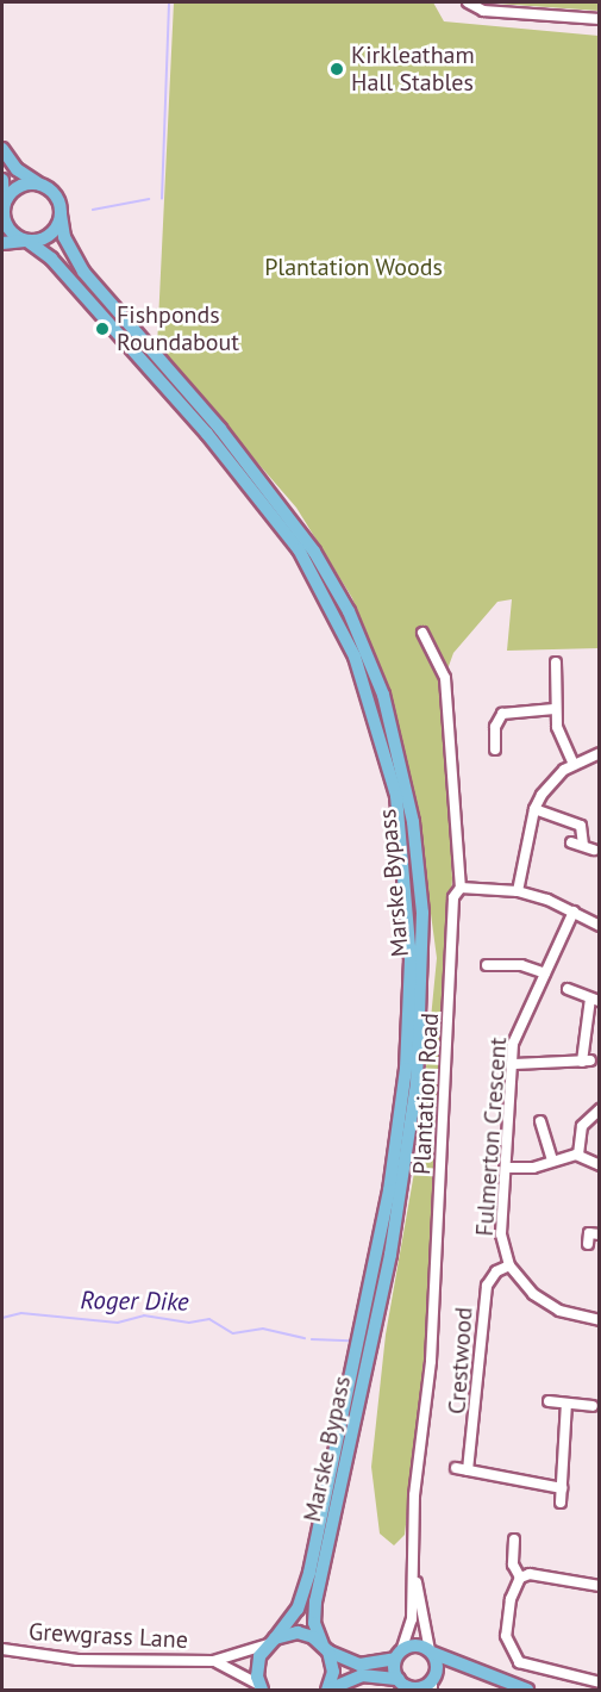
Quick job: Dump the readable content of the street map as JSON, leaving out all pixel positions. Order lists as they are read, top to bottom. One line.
{"streets":{"main road":["Marske Bypass"],"street":["Plantation Road","Fulmerton Crescent","Crestwood","Grewgrass Lane"]},"crossings":[["Marske Bypass","Grewgrass Lane"],["Fulmerton Crescent","Crestwood"]],"water":["Roger Dike"],"parks":["Plantation Woods"],"places":["Kirkleatham Hall Stables","Fishponds Roundabout"]}
